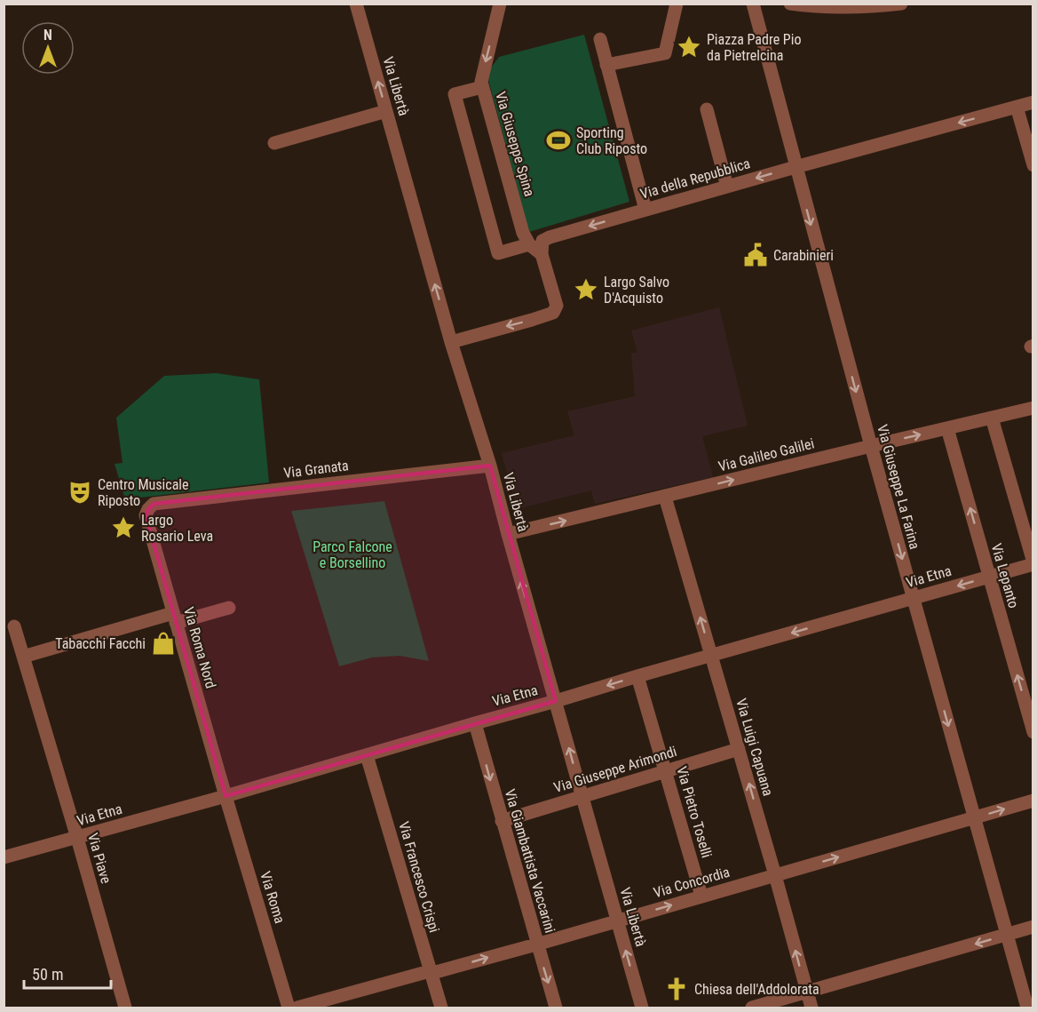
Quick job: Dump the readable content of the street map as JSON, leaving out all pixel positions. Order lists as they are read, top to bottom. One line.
{"streets":{"street":["Via Libertà","Via Giuseppe Spina","Via della Repubblica","Via Galileo Galilei","Via Granata","Via Giuseppe La Farina","Via Lepanto","Via Etna","Via Roma Nord","Via Luigi Capuana","Via Giuseppe Arimondi","Via Pietro Toselli","Via Piave","Via Giambattista Vaccarini","Via Francesco Crispi","Via Concordia","Via Roma"]},"crossings":[["Via Libertà","Via Galileo Galilei"],["Via Libertà","Via Granata"],["Via Libertà","Via Etna"],["Via Libertà","Via Giuseppe Arimondi"],["Via Libertà","Via Concordia"],["Via della Repubblica","Via Giuseppe La Farina"],["Via Galileo Galilei","Via Giuseppe La Farina"],["Via Galileo Galilei","Via Lepanto"],["Via Galileo Galilei","Via Luigi Capuana"],["Via Granata","Via Roma Nord"],["Via Giuseppe La Farina","Via Etna"],["Via Giuseppe La Farina","Via Concordia"],["Via Lepanto","Via Etna"],["Via Etna","Via Roma Nord"],["Via Etna","Via Luigi Capuana"],["Via Etna","Via Pietro Toselli"],["Via Etna","Via Piave"],["Via Etna","Via Giambattista Vaccarini"],["Via Etna","Via Francesco Crispi"],["Via Etna","Via Roma"],["Via Roma Nord","Via Roma"],["Via Luigi Capuana","Via Giuseppe Arimondi"],["Via Luigi Capuana","Via Concordia"],["Via Giuseppe Arimondi","Via Pietro Toselli"],["Via Giuseppe Arimondi","Via Giambattista Vaccarini"],["Via Pietro Toselli","Via Concordia"],["Via Giambattista Vaccarini","Via Concordia"],["Via Francesco Crispi","Via Concordia"]],"one_way":["Via Libertà","Via della Repubblica","Via Galileo Galilei","Via Giuseppe La Farina","Via Luigi Capuana","Via Giambattista Vaccarini","Via Concordia"],"parks":["Parco Falcone e Borsellino"],"places":{"place":["Piazza Padre Pio da Pietrelcina","Largo Salvo D'Acquisto","Largo Rosario Leva"],"sports":["Sporting Club Riposto"],"public building":["Carabinieri"],"theatre":["Centro Musicale Riposto"],"shop":["Tabacchi Facchi"],"church":["Chiesa dell'Addolorata"]},"scale_bar":"50 m","north":"top"}
